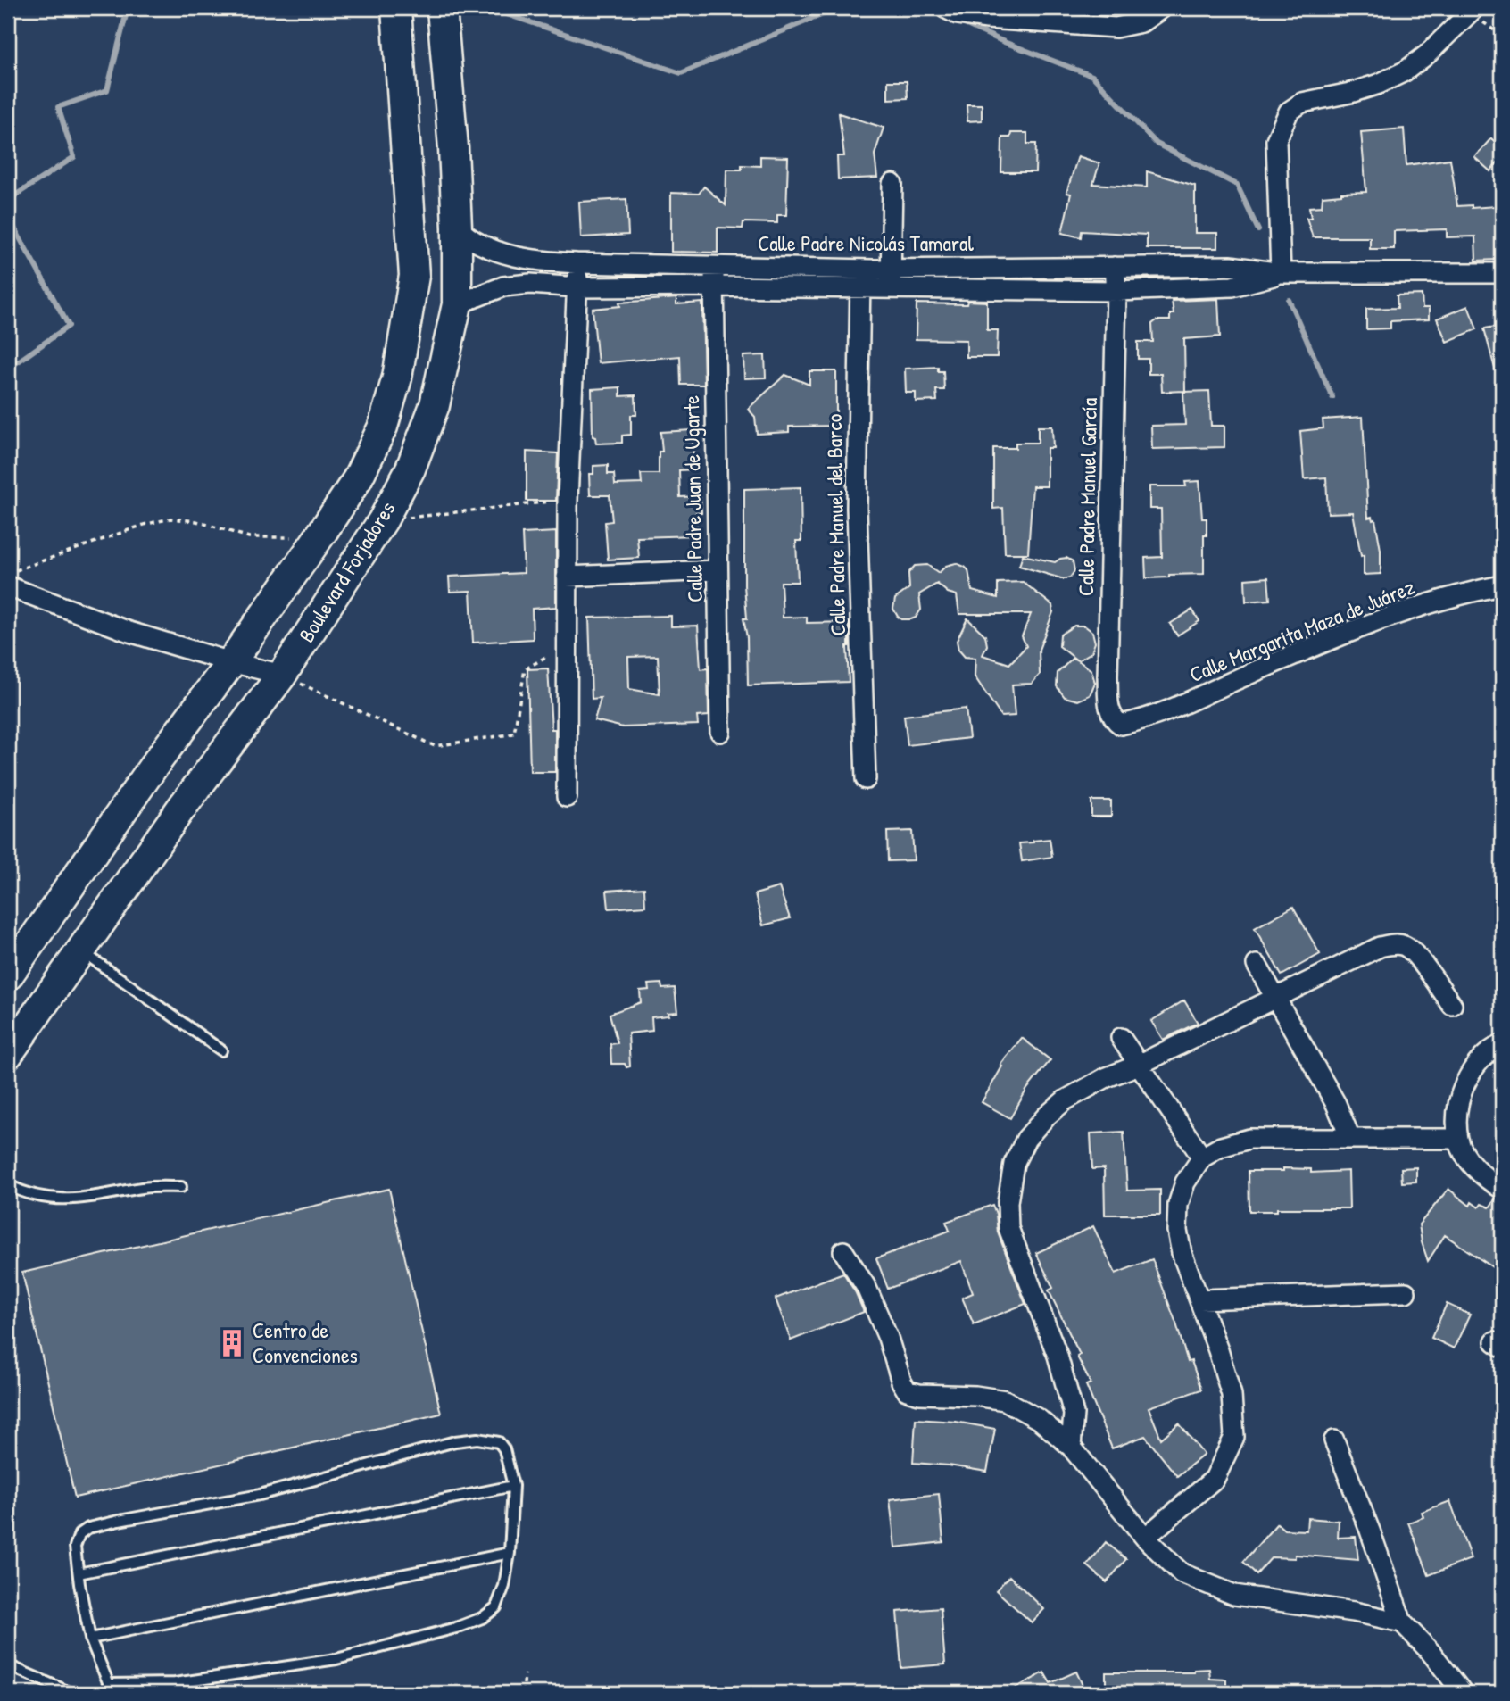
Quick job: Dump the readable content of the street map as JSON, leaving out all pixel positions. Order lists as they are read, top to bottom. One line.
{"streets":{"main road":["Boulevard Forjadores"],"street":["Calle Padre Nicolás Tamaral","Calle Padre Manuel García","Calle Padre Juan de Ugarte","Calle Padre Manuel del Barco","Calle Margarita Maza de Juárez"]},"crossings":[["Calle Padre Nicolás Tamaral","Calle Padre Manuel García"],["Calle Padre Nicolás Tamaral","Calle Padre Juan de Ugarte"],["Calle Padre Nicolás Tamaral","Calle Padre Manuel del Barco"],["Calle Padre Nicolás Tamaral","Boulevard Forjadores"],["Calle Padre Manuel García","Calle Margarita Maza de Juárez"]],"places":{"building":["Centro de Convenciones"]}}
